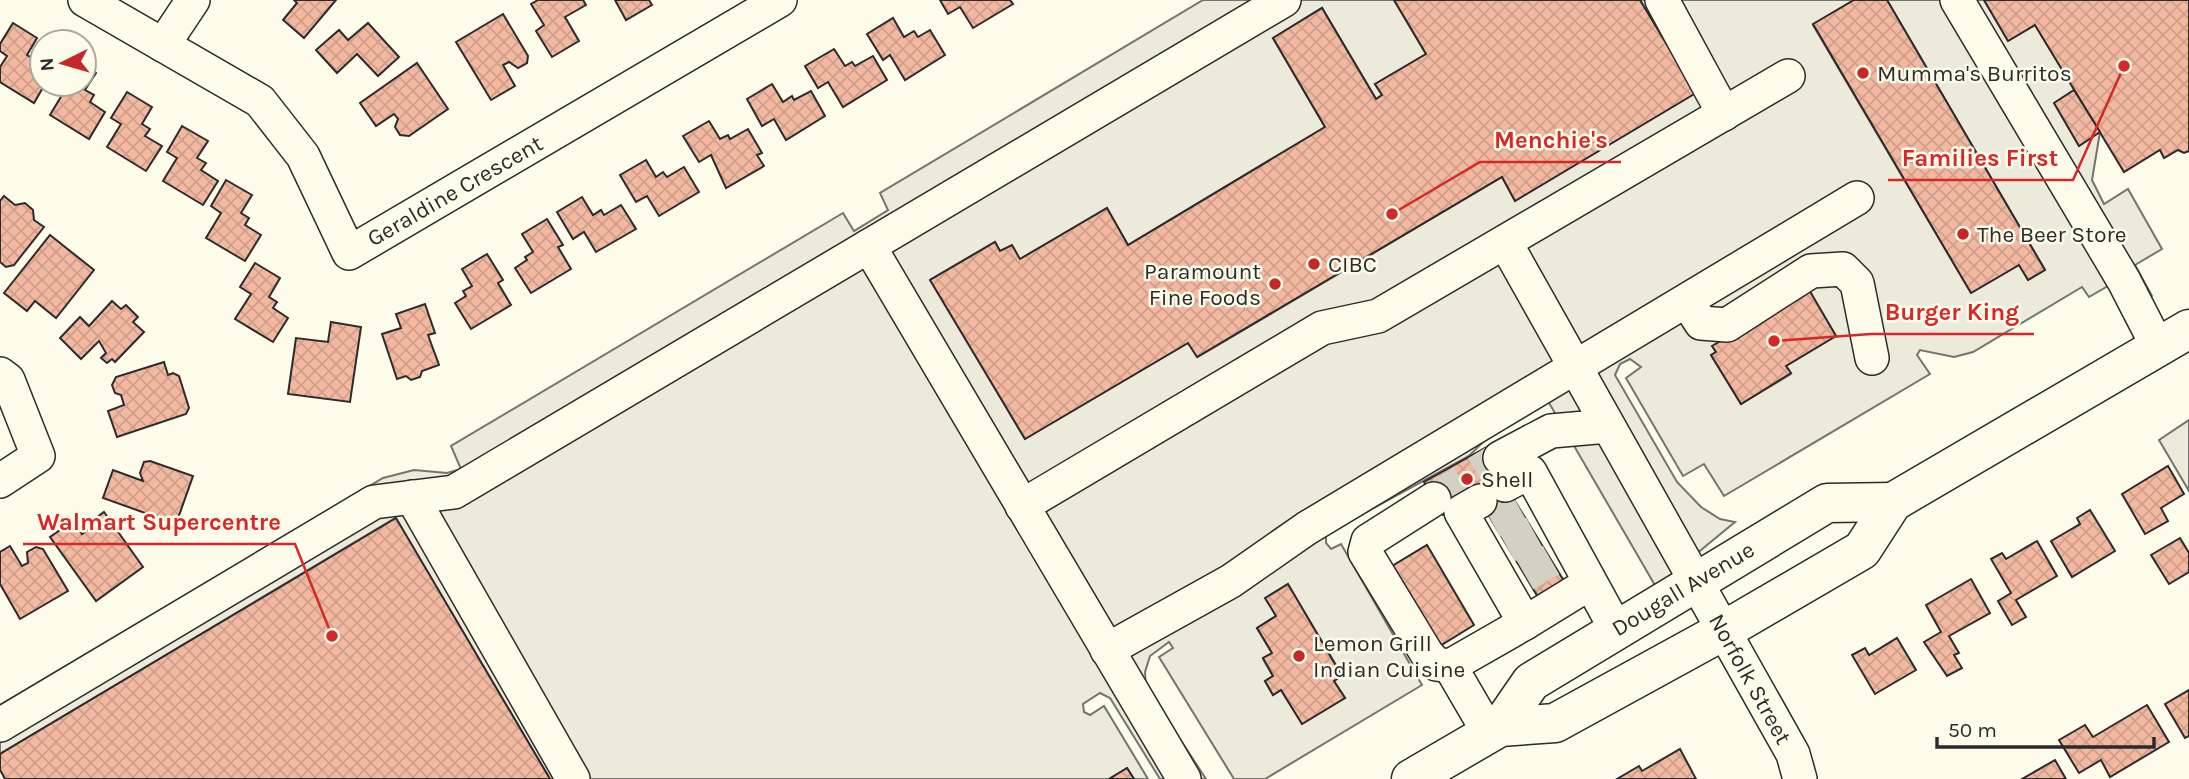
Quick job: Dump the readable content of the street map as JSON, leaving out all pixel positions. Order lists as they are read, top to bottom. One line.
{"streets":{"main road":["Dougall Avenue"],"street":["Geraldine Crescent","Norfolk Street"]},"crossings":[["Dougall Avenue","Norfolk Street"]],"places":["Families First","Mumma's Burritos","Menchie's","The Beer Store","CIBC","Paramount Fine Foods","Burger King","Shell","Walmart Supercentre","Lemon Grill Indian Cuisine"],"scale_bar":"50 m","north":"left"}
